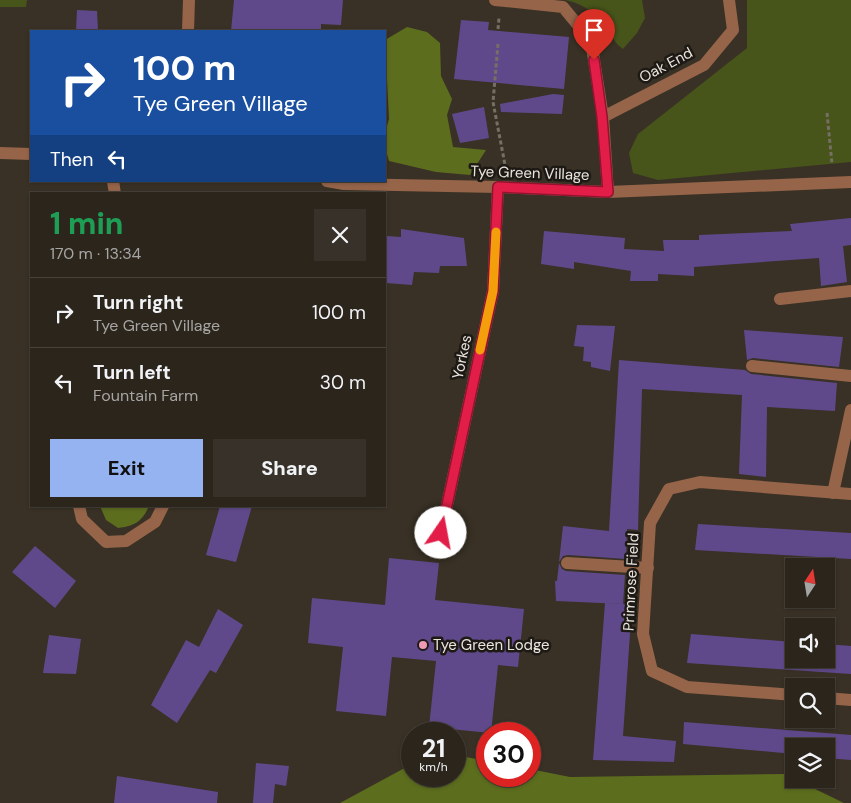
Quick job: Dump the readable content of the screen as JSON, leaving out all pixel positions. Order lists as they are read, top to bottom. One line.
{"streets":{"street":["Oak End","Tye Green Village","Yorkes","Primrose Field"]},"crossings":[["Tye Green Village","Yorkes"]],"places":["Tye Green Lodge"],"north":"top","page":{"turn":["100 m","Tye Green Village"],"then":"Then","heading":["1 min","170 m · 13:34"],"list":[{"name":"Turn right","note":"Tye Green Village","value":"100 m"},{"name":"Turn left","note":"Fountain Farm","value":"30 m"}],"buttons":["Exit","Share"],"speed":"21 km/h","limit":"30"}}
